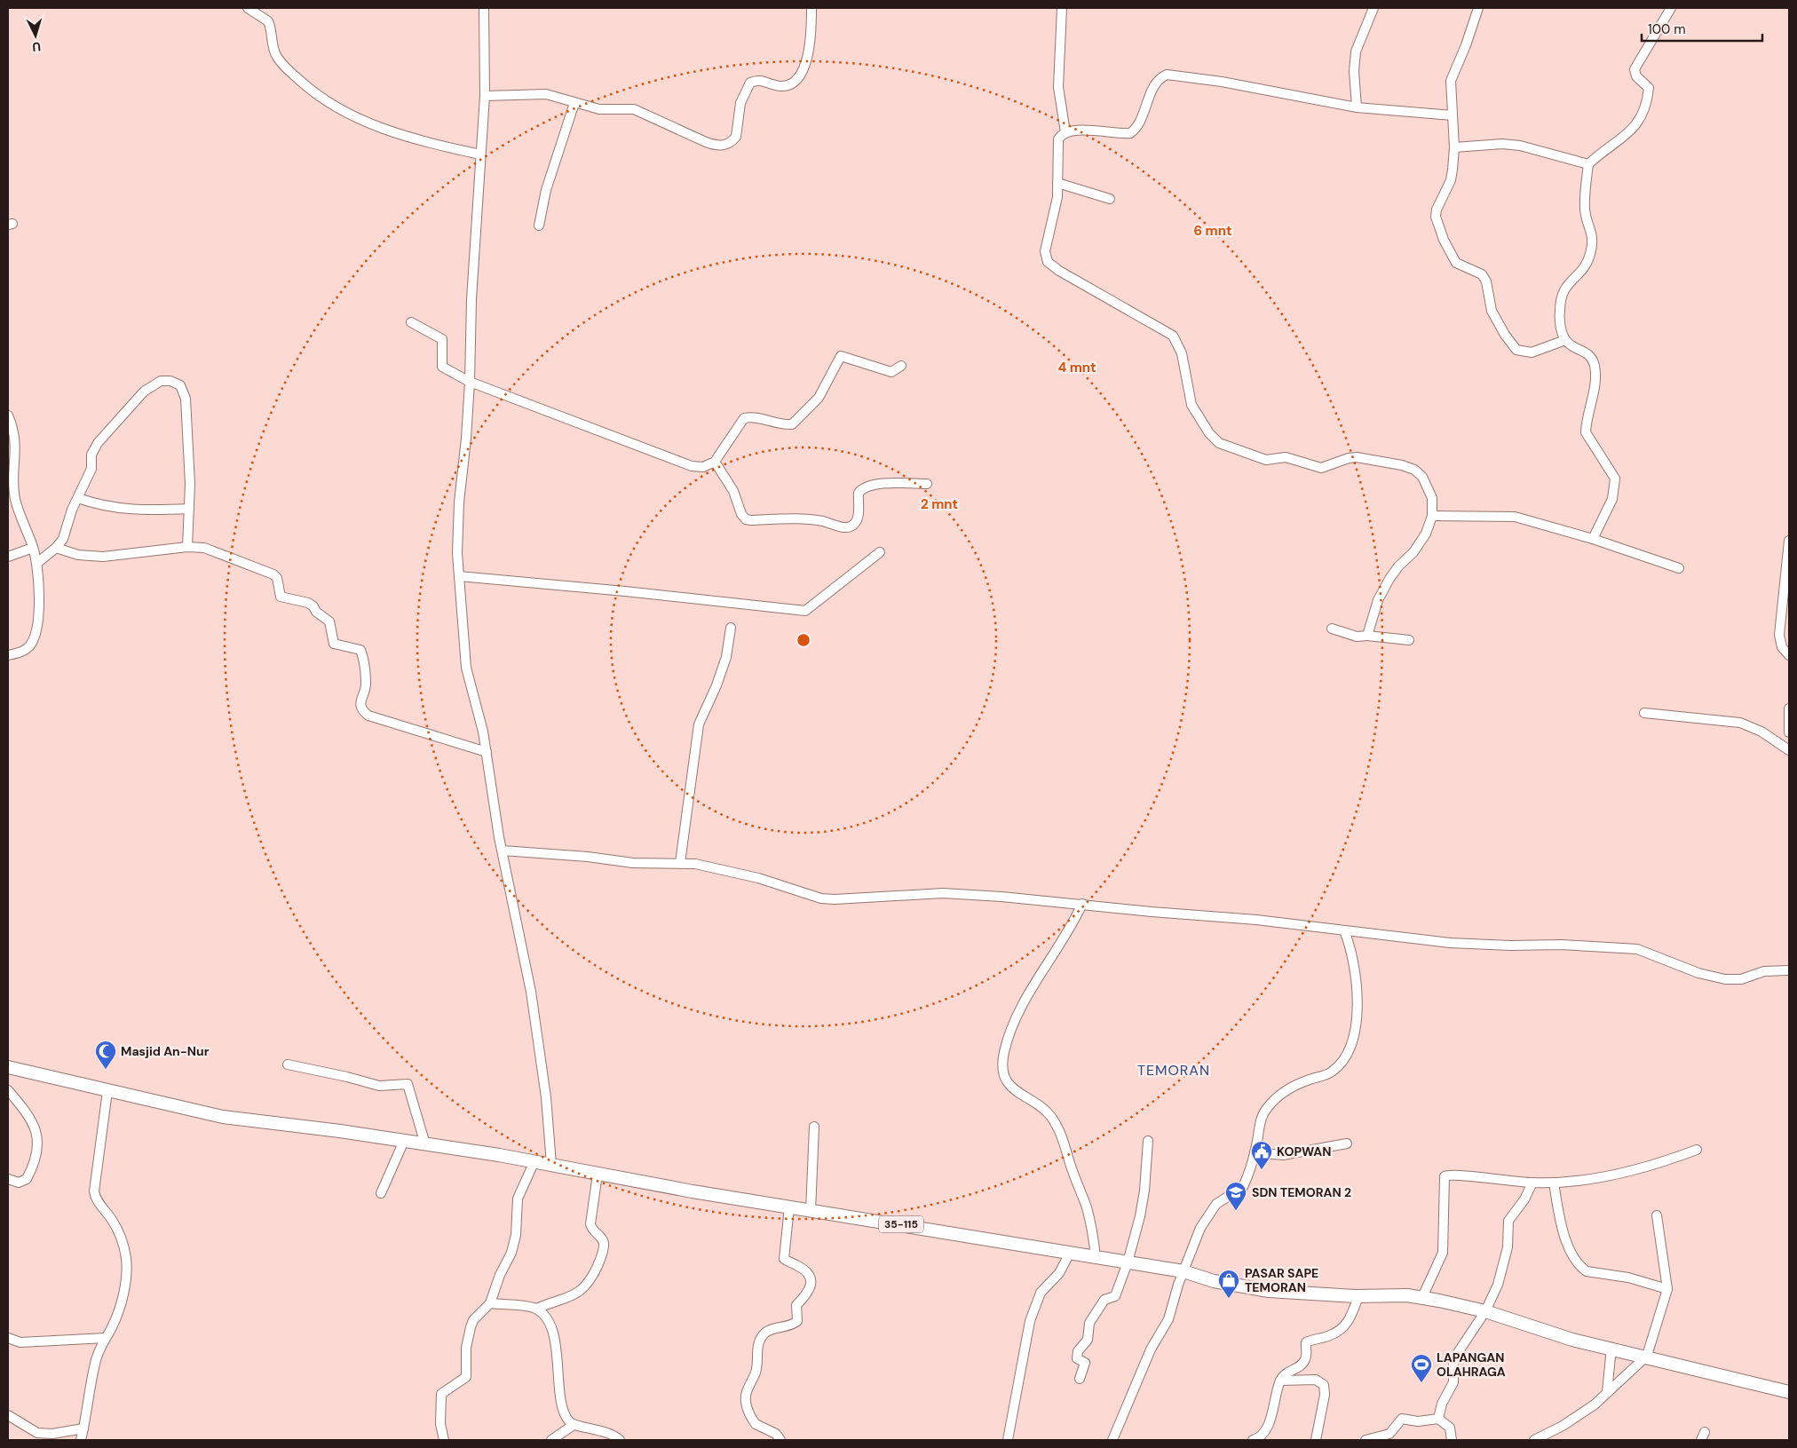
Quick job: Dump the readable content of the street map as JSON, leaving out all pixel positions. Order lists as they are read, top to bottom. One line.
{"streets":{"main road":["35-115"]},"districts":["TEMORAN"],"places":{"mosque":["Masjid An-Nur"],"public building":["KOPWAN"],"school or university":["SDN TEMORAN 2"],"shop":["PASAR SAPE TEMORAN"],"sports":["LAPANGAN OLAHRAGA"]},"scale_bar":"100 m","north":"bottom","rings":["6 mnt","4 mnt","2 mnt"]}
